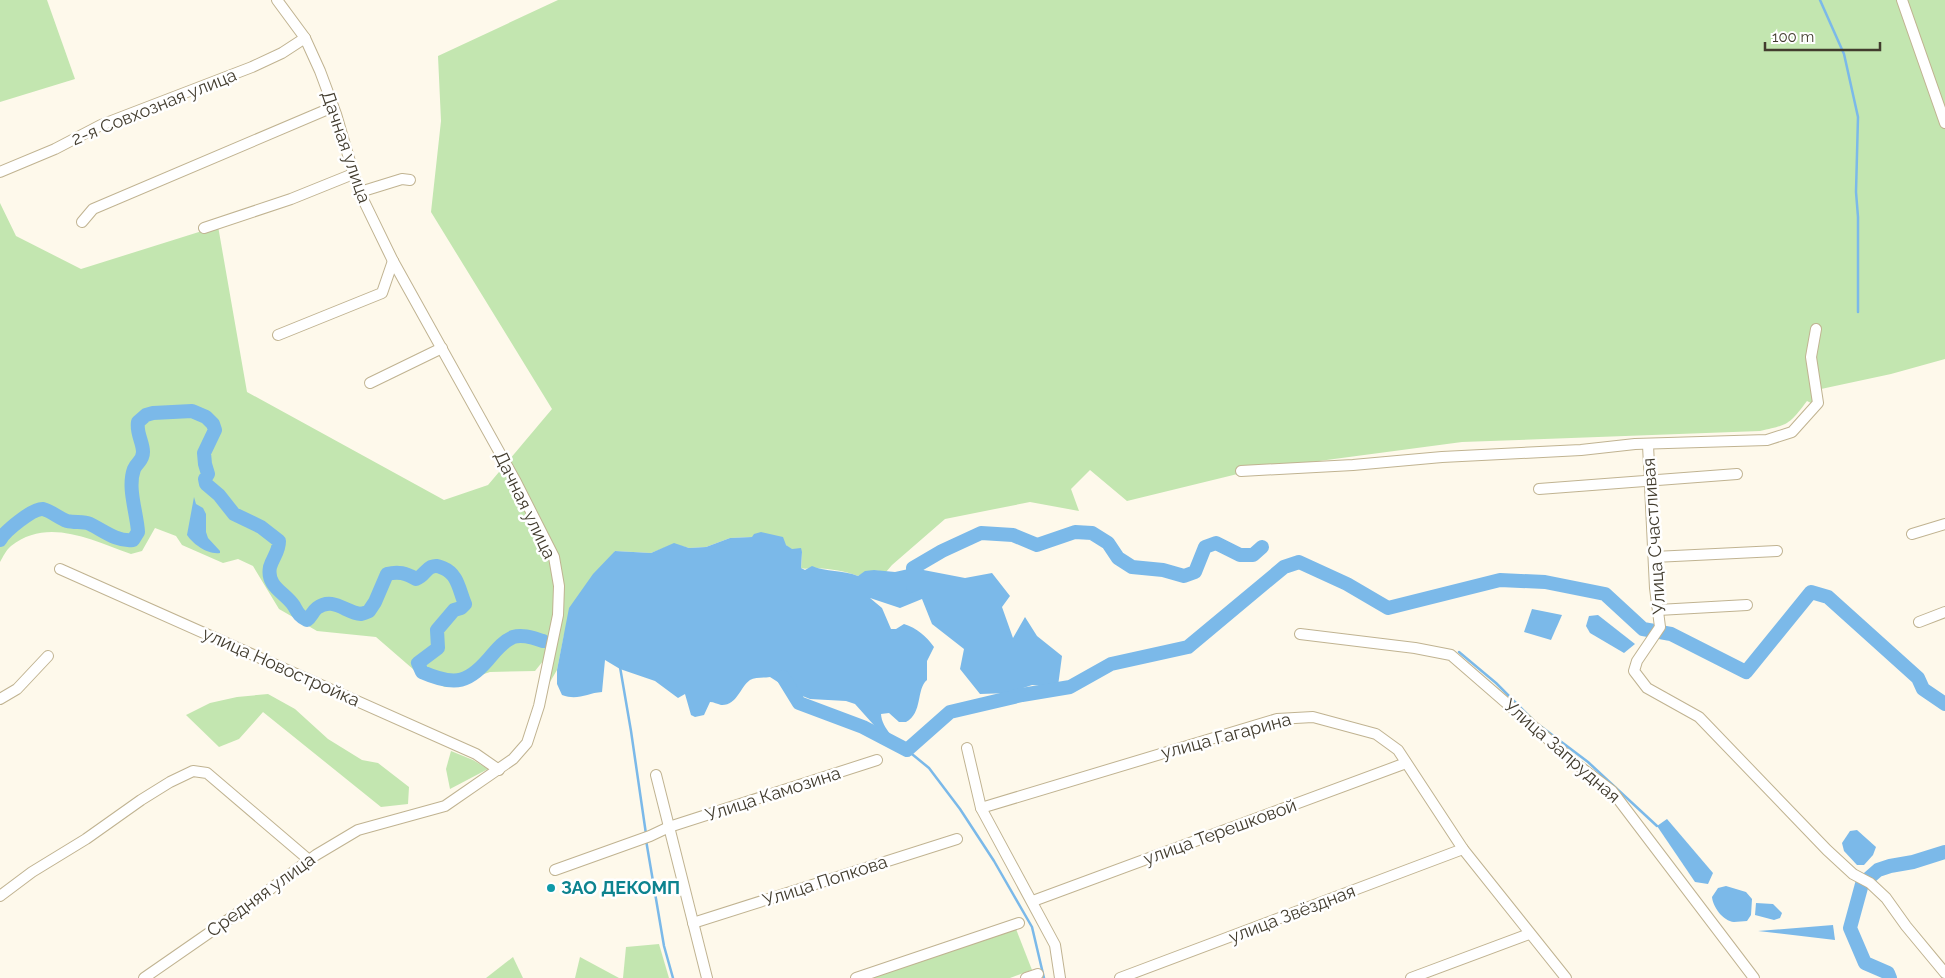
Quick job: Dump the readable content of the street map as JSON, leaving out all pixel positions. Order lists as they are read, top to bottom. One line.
{"streets":{"street":["2-я Совхозная улица","Дачная улица","Улица Счастливая","улица Новостройка","улица Гагарина","Улица Запрудная","Улица Камозина","улица Терешковой","Улица Попкова","Средняя улица","улица Звёздная"]},"crossings":[["2-я Совхозная улица","Дачная улица"],["Дачная улица","улица Новостройка"],["Дачная улица","Средняя улица"],["улица Новостройка","Средняя улица"],["улица Гагарина","улица Терешковой"],["улица Гагарина","улица Звёздная"]],"places":["ЗАО ДЕКОМП"],"scale_bar":"100 m"}
